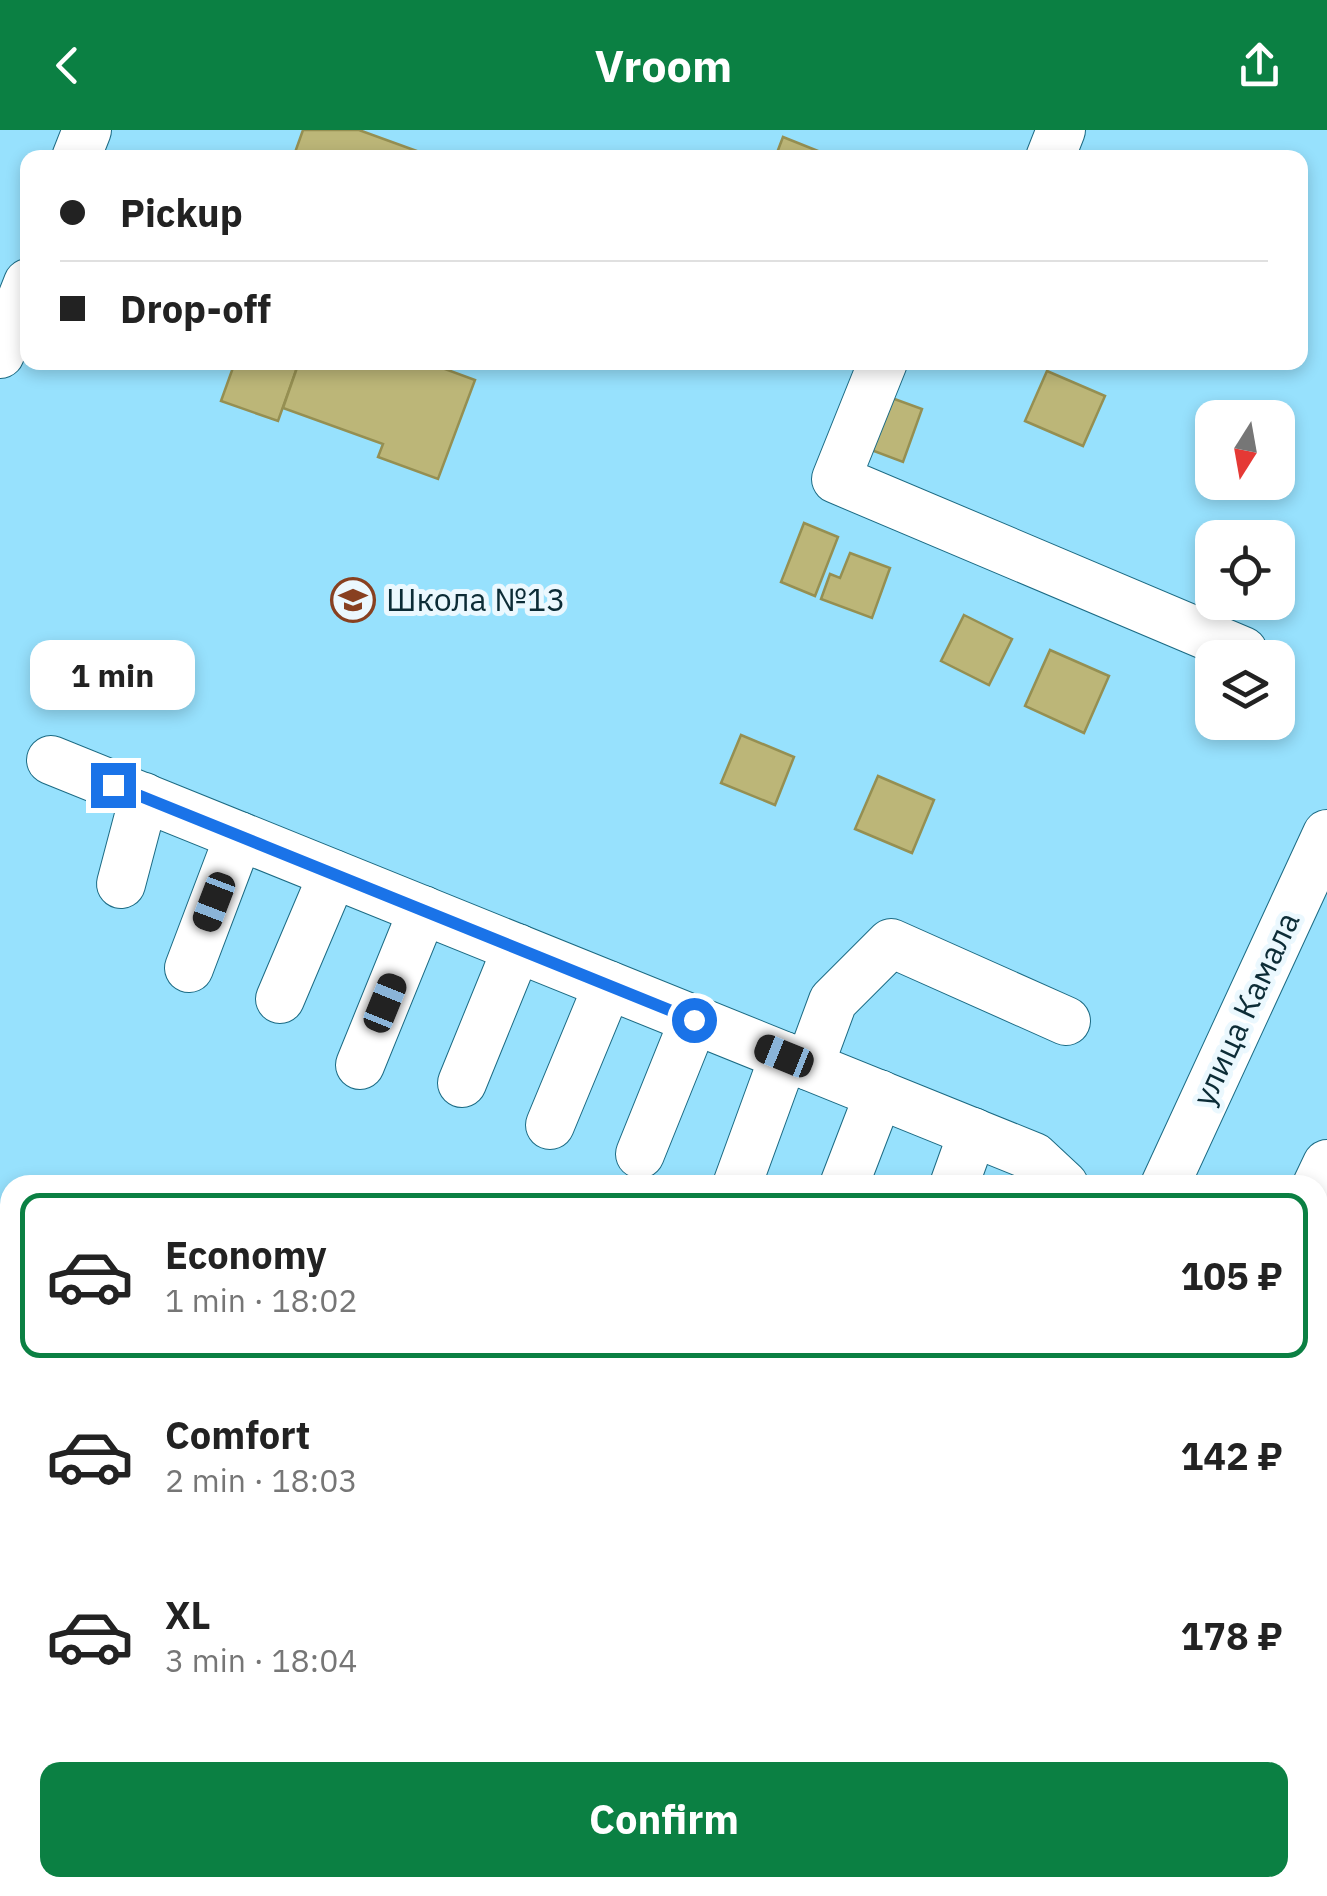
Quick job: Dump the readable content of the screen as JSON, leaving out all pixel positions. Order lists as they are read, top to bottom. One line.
{"streets":{"street":["улица Камала"]},"places":{"school or university":["Школа №13"]},"north":"bottom","page":{"header":"Vroom","banner":["Pickup","Drop-off"],"bubble":"1 min","list":[{"name":"Economy","note":"1 min · 18:02","value":"105 ₽"},{"name":"Comfort","note":"2 min · 18:03","value":"142 ₽"},{"name":"XL","note":"3 min · 18:04","value":"178 ₽"}],"buttons":"Confirm"}}
